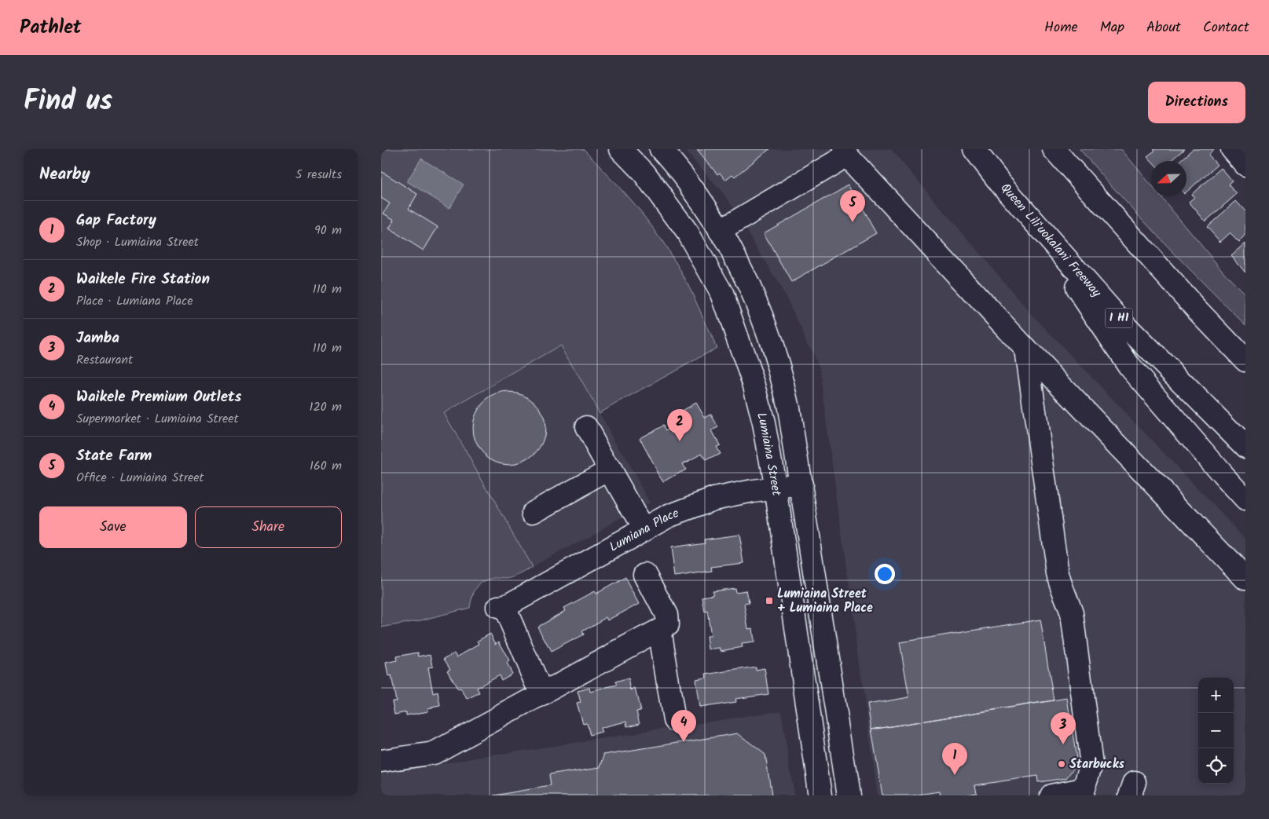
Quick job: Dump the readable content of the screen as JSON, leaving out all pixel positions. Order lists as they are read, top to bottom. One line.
{"streets":{"main road":["Queen Liliʻuokalani Freeway","I H1","Lumiaina Street","Lumiana Place"]},"crossings":[["Lumiaina Street","Lumiana Place"]],"places":{"transit":["Lumiaina Street + Lumiaina Place"],"other":["Starbucks"]},"north":"left","page":{"header":"Pathlet","nav":["Home","Map","About","Contact"],"title":"Find us","buttons":["Directions",["Save","Share"]],"heading":["Nearby","5 results"],"pins":["5","2","4","3","1"],"list":[{"mark":"1","name":"Gap Factory","note":"Shop · Lumiaina Street","value":"90 m"},{"mark":"2","name":"Waikele Fire Station","note":"Place · Lumiana Place","value":"110 m"},{"mark":"3","name":"Jamba","note":"Restaurant","value":"110 m"},{"mark":"4","name":"Waikele Premium Outlets","note":"Supermarket · Lumiaina Street","value":"120 m"},{"mark":"5","name":"State Farm","note":"Office · Lumiaina Street","value":"160 m"}],"map_buttons":["+","−"]}}
